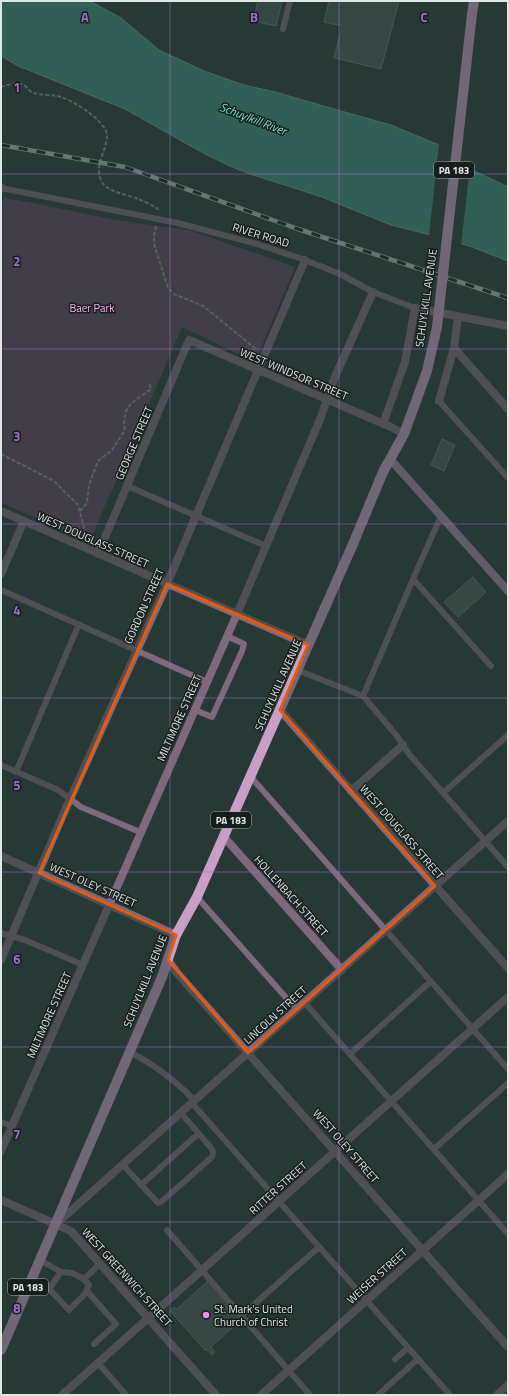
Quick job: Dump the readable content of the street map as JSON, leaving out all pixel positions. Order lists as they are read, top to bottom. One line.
{"streets":{"main road":["PA 183","SCHUYLKILL AVENUE"],"street":["RIVER ROAD","WEST WINDSOR STREET","GEORGE STREET","WEST DOUGLASS STREET","GORDON STREET","MILTIMORE STREET","WEST OLEY STREET","HOLLENBACH STREET","LINCOLN STREET","RITTER STREET","WEISER STREET","WEST GREENWICH STREET"]},"crossings":[["RIVER ROAD","SCHUYLKILL AVENUE"],["RIVER ROAD","GORDON STREET"],["RIVER ROAD","MILTIMORE STREET"],["SCHUYLKILL AVENUE","WEST WINDSOR STREET"],["SCHUYLKILL AVENUE","WEST DOUGLASS STREET"],["SCHUYLKILL AVENUE","WEST OLEY STREET"],["SCHUYLKILL AVENUE","HOLLENBACH STREET"],["SCHUYLKILL AVENUE","LINCOLN STREET"],["SCHUYLKILL AVENUE","WEST GREENWICH STREET"],["WEST WINDSOR STREET","GEORGE STREET"],["WEST WINDSOR STREET","GORDON STREET"],["WEST WINDSOR STREET","MILTIMORE STREET"],["GEORGE STREET","WEST DOUGLASS STREET"],["WEST DOUGLASS STREET","GORDON STREET"],["WEST DOUGLASS STREET","MILTIMORE STREET"],["WEST DOUGLASS STREET","LINCOLN STREET"],["GORDON STREET","WEST OLEY STREET"],["MILTIMORE STREET","WEST OLEY STREET"],["WEST OLEY STREET","LINCOLN STREET"],["WEST OLEY STREET","RITTER STREET"],["WEST OLEY STREET","WEISER STREET"],["HOLLENBACH STREET","LINCOLN STREET"],["LINCOLN STREET","WEST GREENWICH STREET"],["RITTER STREET","WEST GREENWICH STREET"]],"water":["Schuylkill River"],"parks":["Baer Park"],"places":["St. Mark's United Church of Christ"],"grid":{"columns":["A","B","C"],"rows":["1","2","3","4","5","6","7","8"]}}
